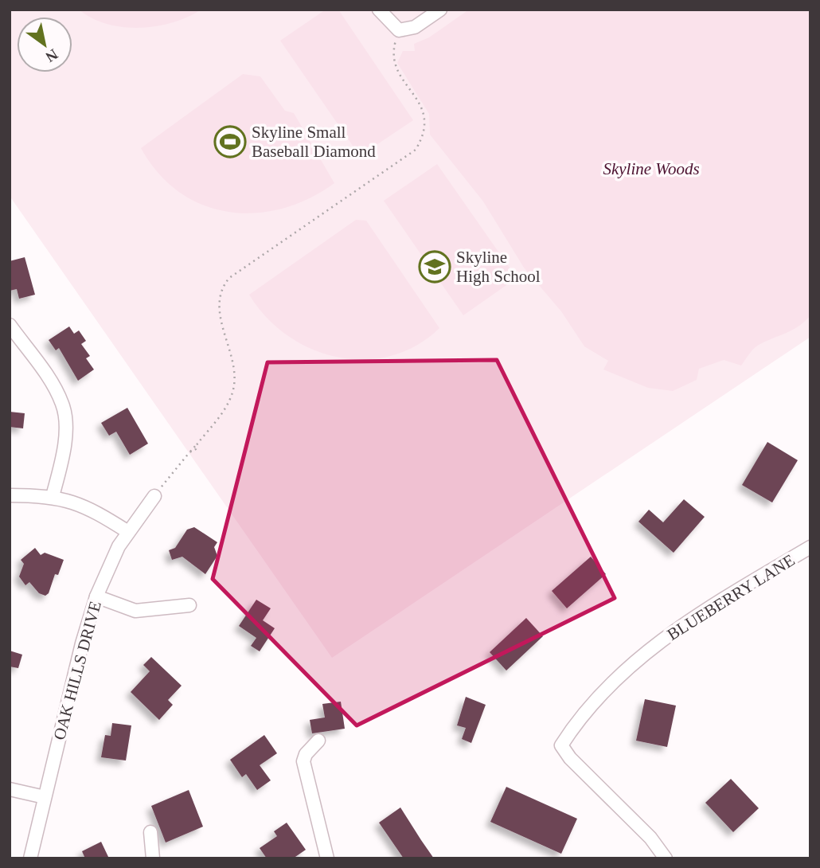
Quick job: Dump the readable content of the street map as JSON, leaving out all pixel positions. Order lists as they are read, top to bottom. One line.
{"streets":{"street":["BLUEBERRY LANE","OAK HILLS DRIVE"]},"parks":["Skyline Woods"],"places":{"sports":["Skyline Small Baseball Diamond"],"school or university":["Skyline High School"]},"north":"bottom right"}
